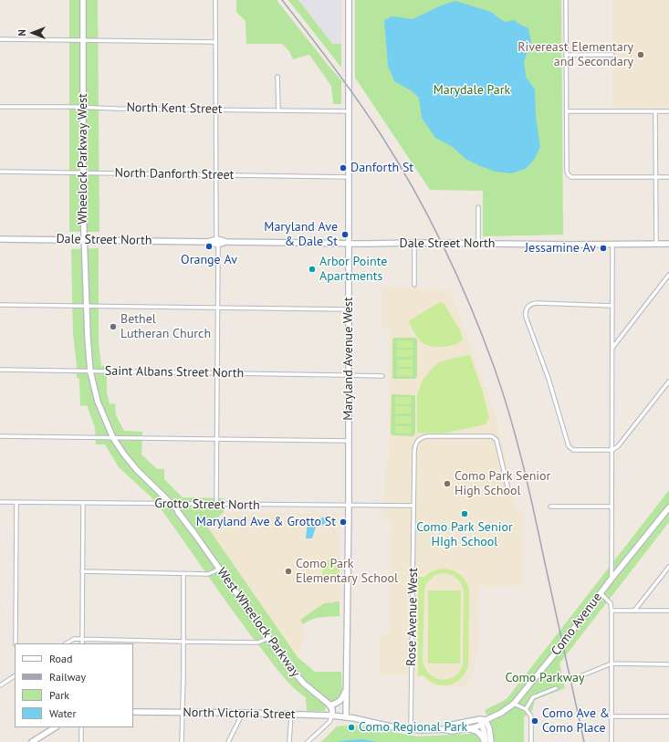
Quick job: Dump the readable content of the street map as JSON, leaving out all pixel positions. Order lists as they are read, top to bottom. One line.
{"streets":{"street":["North Kent Street","Wheelock Parkway West","North Danforth Street","Dale Street North","Maryland Avenue West","Saint Albans Street North","Grotto Street North","Rose Avenue West","West Wheelock Parkway","Como Avenue","North Victoria Street"]},"crossings":[["North Kent Street","Wheelock Parkway West"],["North Kent Street","Maryland Avenue West"],["Wheelock Parkway West","North Danforth Street"],["Wheelock Parkway West","Dale Street North"],["Wheelock Parkway West","Saint Albans Street North"],["Wheelock Parkway West","Grotto Street North"],["Wheelock Parkway West","West Wheelock Parkway"],["North Danforth Street","Maryland Avenue West"],["Dale Street North","Maryland Avenue West"],["Maryland Avenue West","Saint Albans Street North"],["Maryland Avenue West","Grotto Street North"],["Maryland Avenue West","North Victoria Street"],["Grotto Street North","Rose Avenue West"],["Rose Avenue West","North Victoria Street"]],"parks":["Marydale Park","Como Parkway"],"places":["Rivereast Elementary and Secondary","Danforth St","Maryland Ave & Dale St","Orange Av","Jessamine Av","Arbor Pointe Apartments","Bethel Lutheran Church","Como Park Senior High School","Como Park Senior HIgh School","Maryland Ave & Grotto St","Como Park Elementary School","Como Ave & Como Place","Como Regional Park"],"legend":["Road","Railway","Park","Water"],"north":"left"}
